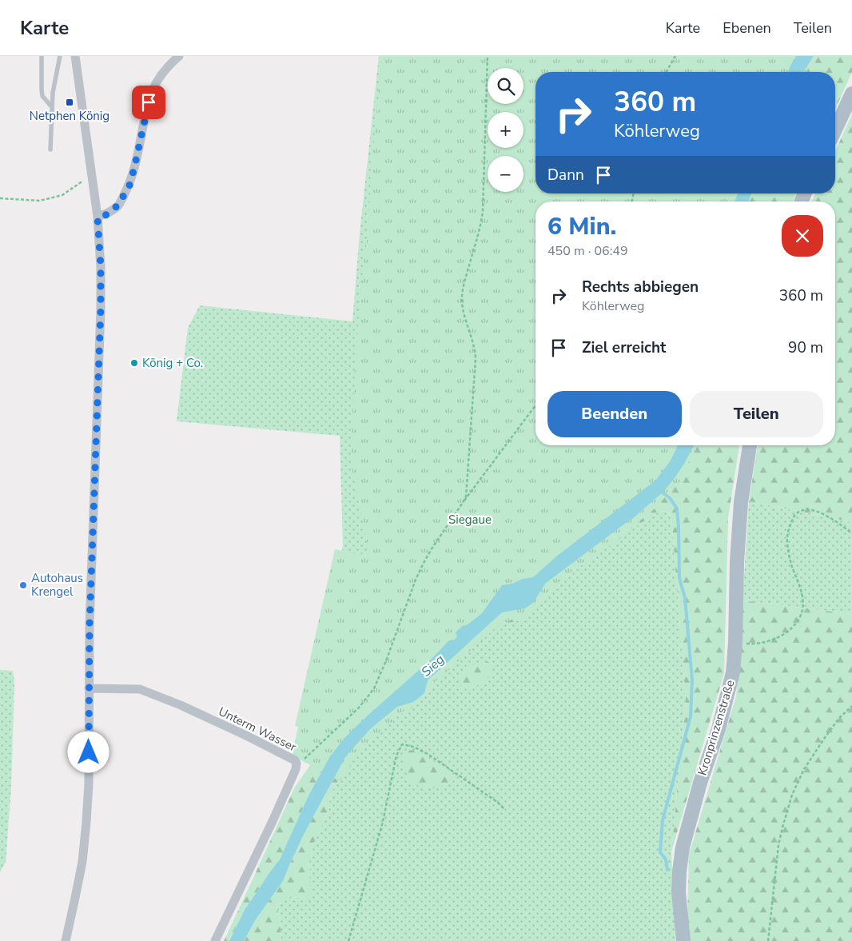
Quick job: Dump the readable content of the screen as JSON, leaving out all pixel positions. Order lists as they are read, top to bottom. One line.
{"streets":{"main road":["Kronprinzenstraße"],"street":["Unterm Wasser"]},"water":["Sieg"],"parks":["Siegaue"],"places":{"transit":["Netphen König"],"other":["König + Co.","Autohaus Krengel"]},"page":{"header":"Karte","nav":["Karte","Ebenen","Teilen"],"map_buttons":["+","−"],"turn":["360 m","Köhlerweg"],"then":"Dann","heading":["6 Min.","450 m · 06:49"],"list":[{"name":"Rechts abbiegen","note":"Köhlerweg","value":"360 m"},{"name":"Ziel erreicht","value":"90 m"}],"buttons":["Beenden","Teilen"]}}
